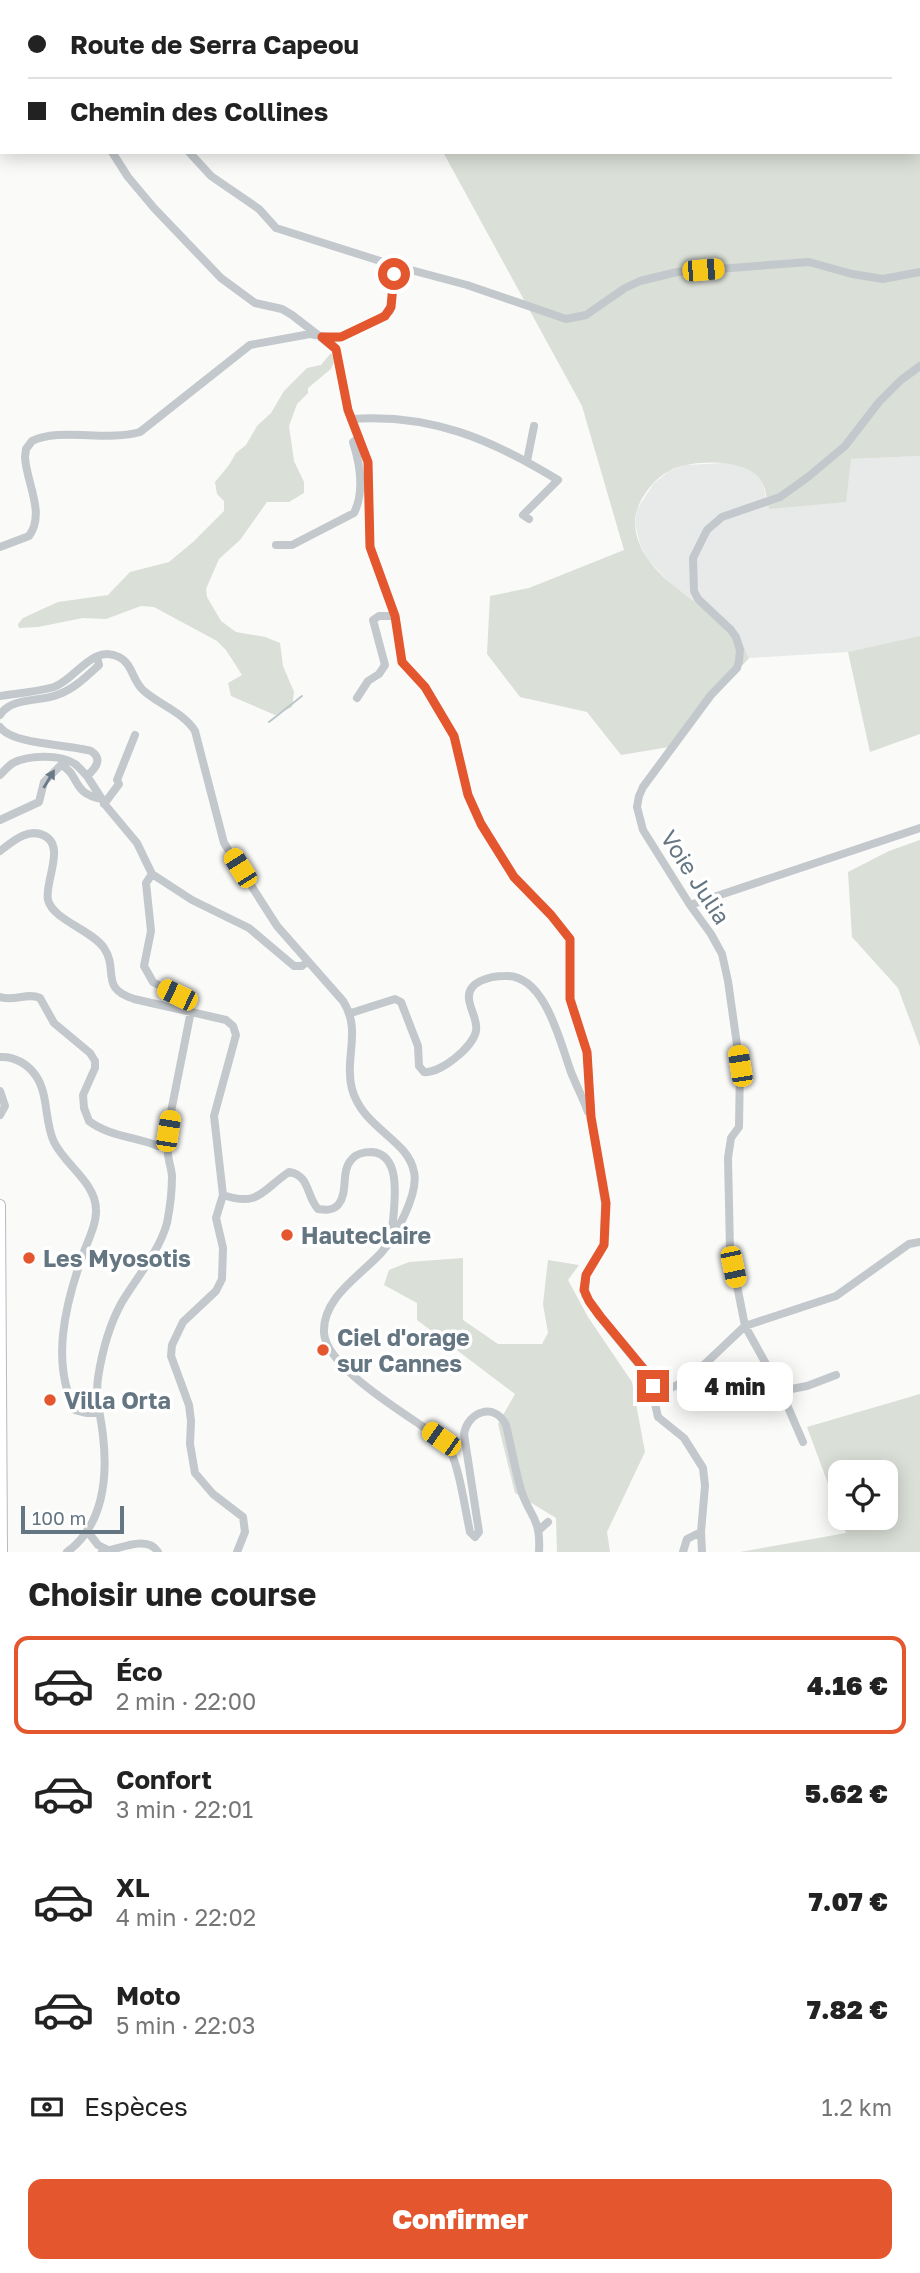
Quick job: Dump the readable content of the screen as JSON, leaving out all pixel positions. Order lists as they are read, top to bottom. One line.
{"streets":{"street":["Voie Julia"]},"places":["Hauteclaire","Les Myosotis","Ciel d'orage sur Cannes","Villa Orta"],"scale_bar":"100 m","page":{"banner":["Route de Serra Capeou","Chemin des Collines"],"bubble":"4 min","scale":"100 m","heading":"Choisir une course","list":[{"name":"Éco","note":"2 min · 22:00","value":"4.16 €"},{"name":"Confort","note":"3 min · 22:01","value":"5.62 €"},{"name":"XL","note":"4 min · 22:02","value":"7.07 €"},{"name":"Moto","note":"5 min · 22:03","value":"7.82 €"}],"pay":["Espèces","1.2 km"],"buttons":"Confirmer"}}
